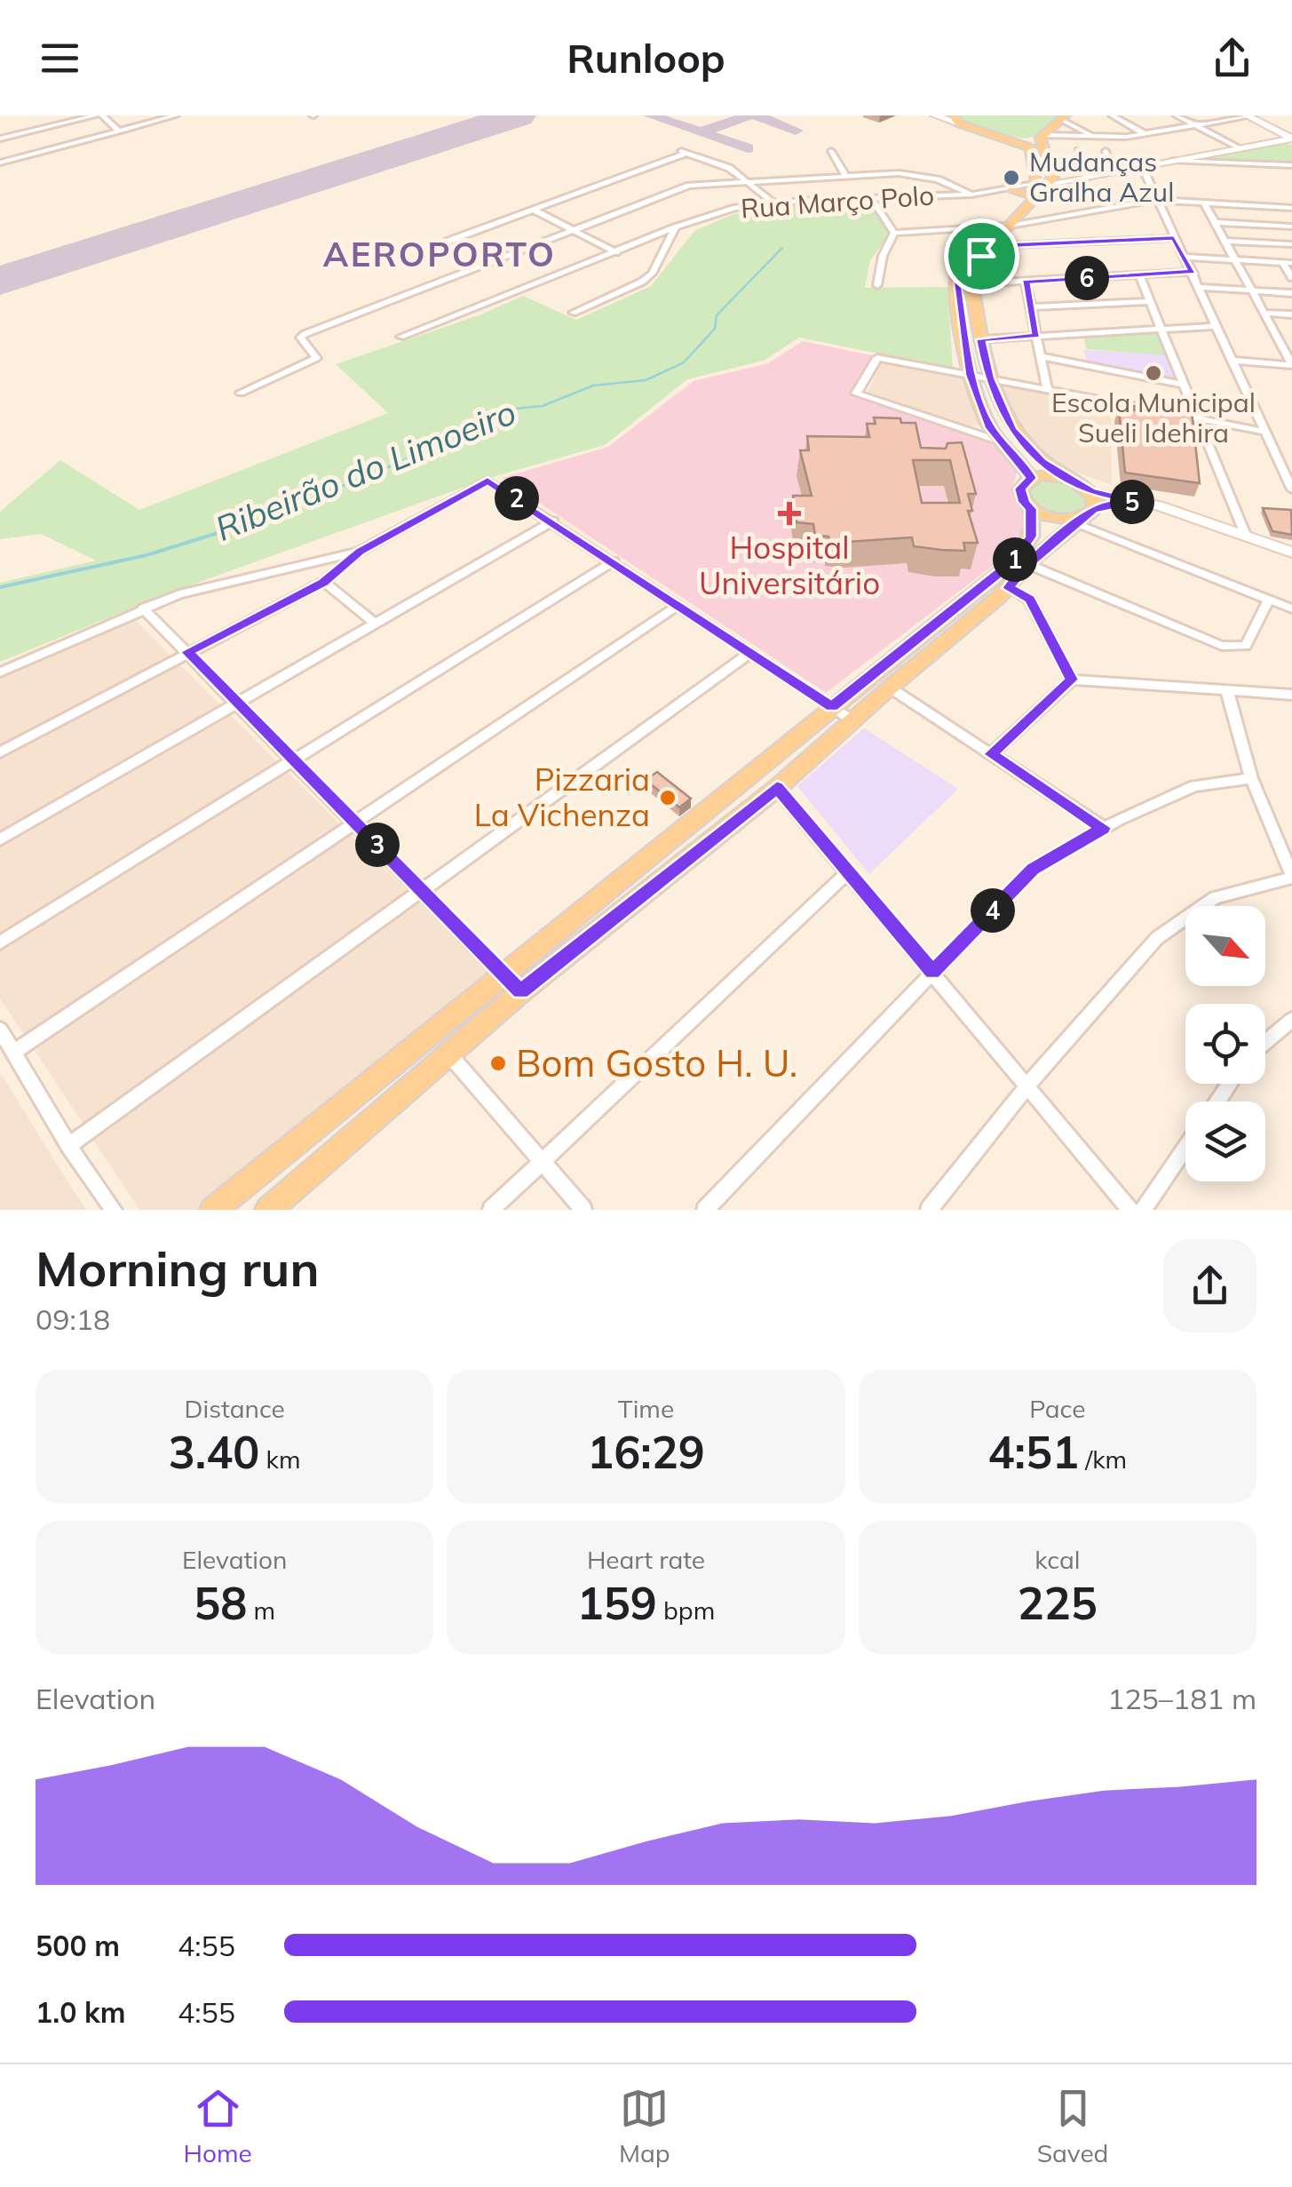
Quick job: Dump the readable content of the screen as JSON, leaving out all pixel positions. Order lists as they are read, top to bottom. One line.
{"streets":{"street":["Rua Março Polo"]},"districts":["AEROPORTO"],"water":["Ribeirão do Limoeiro"],"places":{"other":["Mudanças Gralha Azul","Escola Municipal Sueli Idehira","Pizzaria La Vichenza","Bom Gosto H. U."],"health":["Hospital Universitário"]},"north":"bottom right","page":{"header":"Runloop","pins":["6","2","5","1","3","4"],"heading":["Morning run","09:18"],"stats":[["Distance","3.40 km"],["Time","16:29"],["Pace","4:51 /km"],["Elevation","58 m"],["Heart rate","159 bpm"],["kcal","225"]],"chart":["Elevation","125–181 m"],"list":[{"name":"500 m","note":"4:55"},{"name":"1.0 km","note":"4:55"}],"tabs":["Home","Map","Saved"]}}
